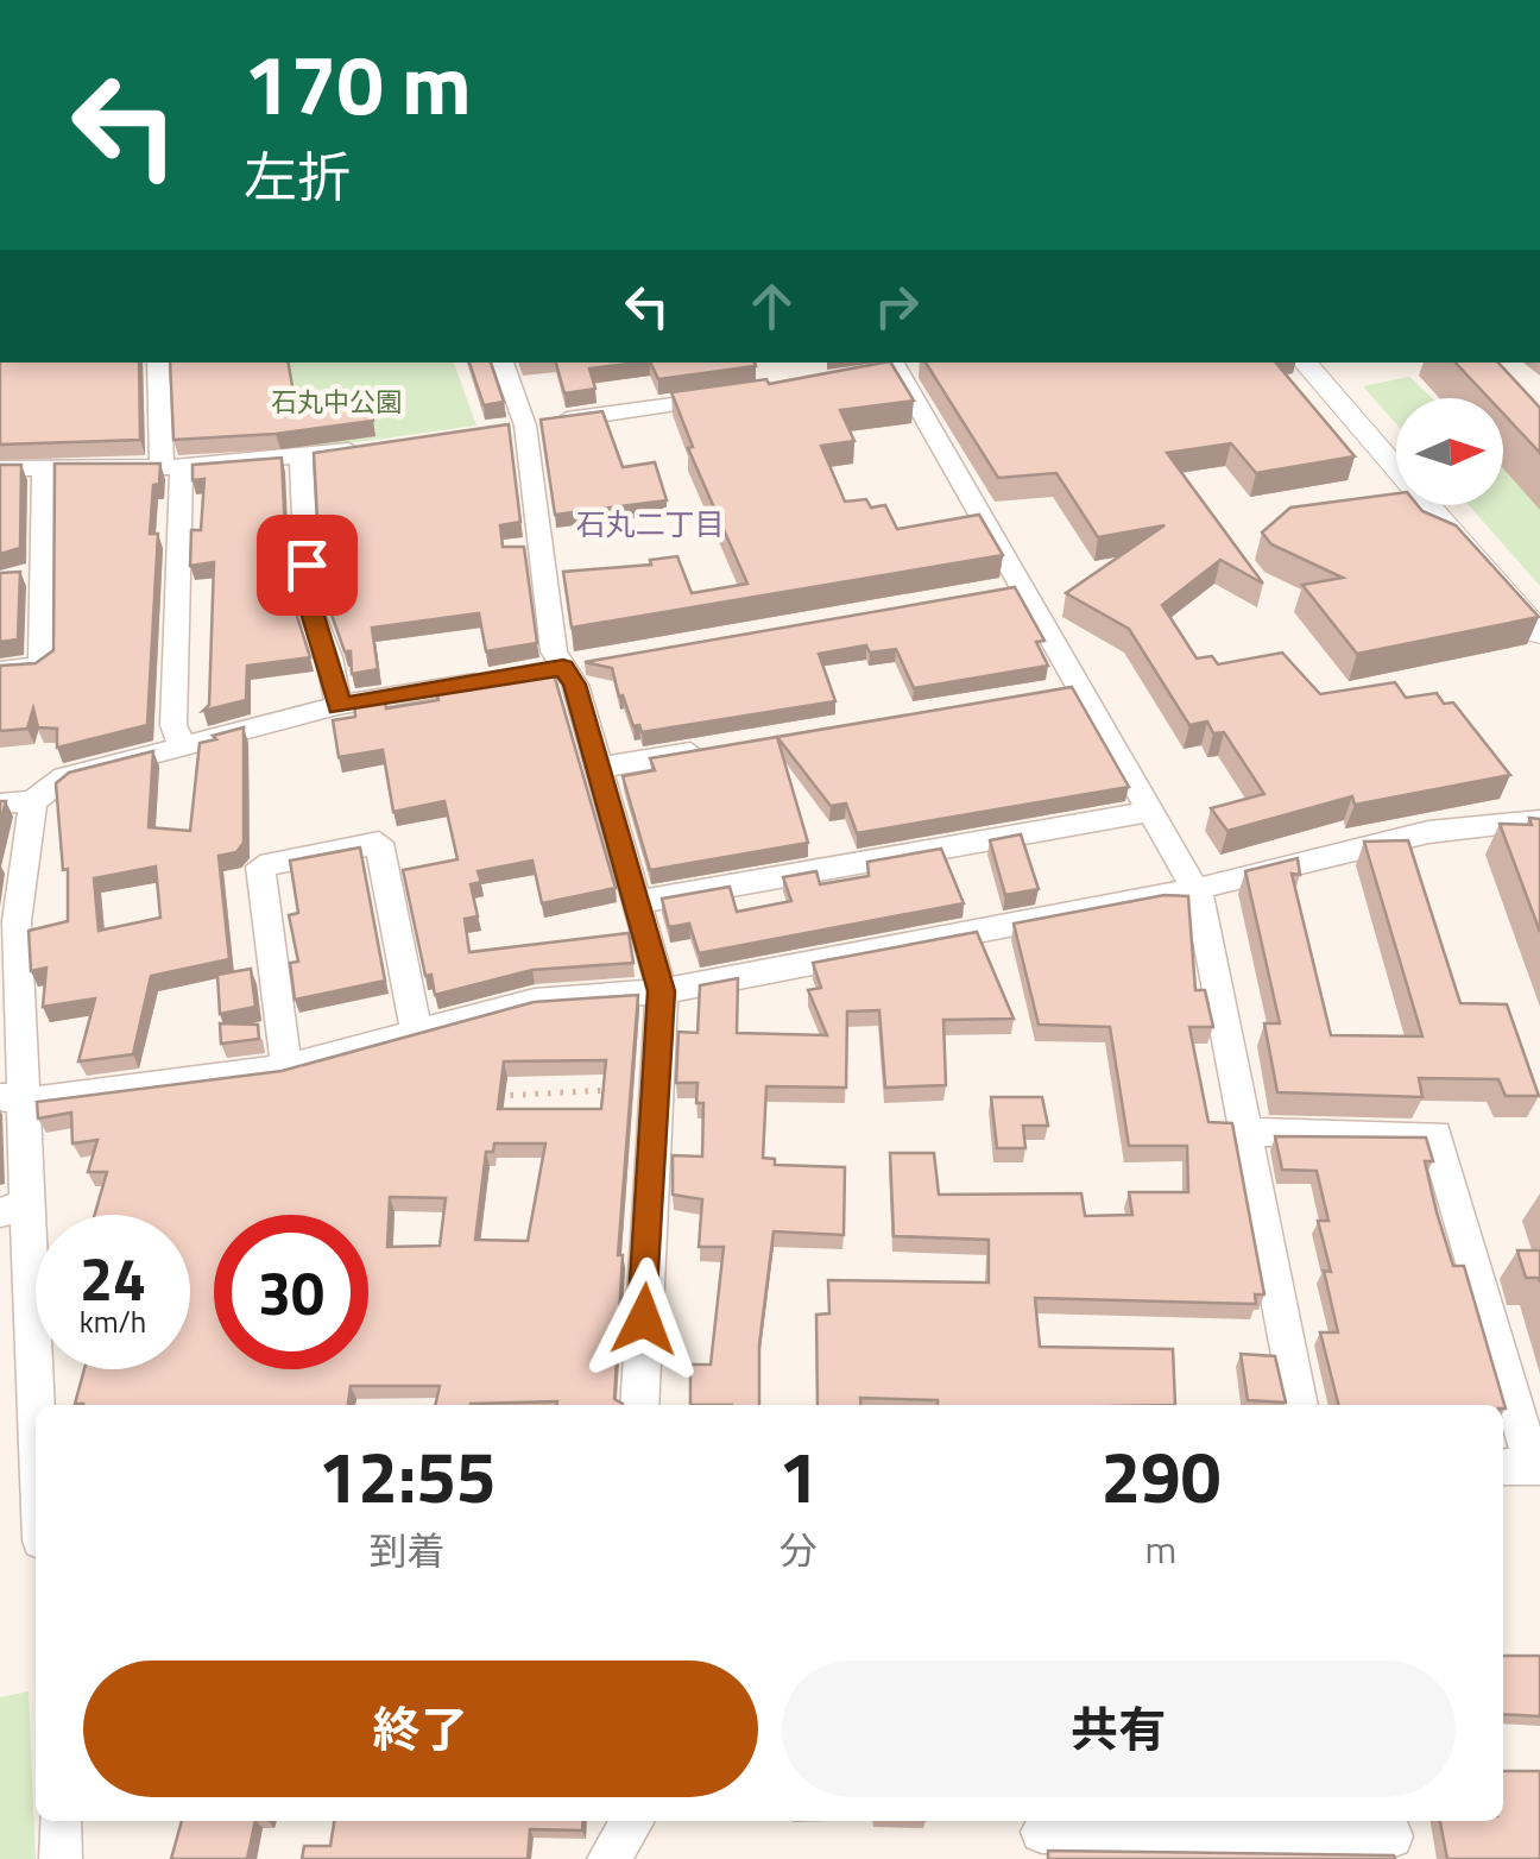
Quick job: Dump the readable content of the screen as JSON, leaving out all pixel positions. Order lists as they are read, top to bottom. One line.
{"districts":["石丸二丁目"],"parks":["石丸中公園"],"north":"right","page":{"turn":["170 m","左折"],"speed":"24 km/h","limit":"30","eta":["12:55","到着","1","分","290","m"],"buttons":["終了","共有"]}}
